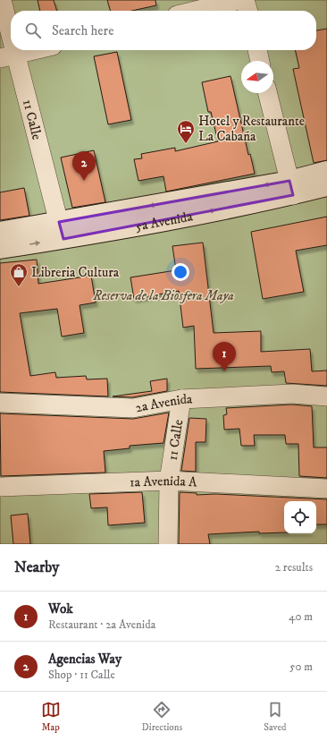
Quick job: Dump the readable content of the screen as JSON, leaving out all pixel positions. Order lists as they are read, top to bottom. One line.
{"streets":{"street":["11 Calle","5a Avenida","2a Avenida","1a Avenida A"]},"crossings":[["11 Calle","5a Avenida"],["11 Calle","2a Avenida"],["11 Calle","1a Avenida A"]],"parks":["Reserva de la Biosfera Maya"],"places":{"hotel":["Hotel y Restaurante La Cabaña"],"shop":["Libreria Cultura"]},"north":"left","page":{"search":"Search here","pins":["2","1"],"heading":["Nearby","2 results"],"list":[{"mark":"1","name":"Wok","note":"Restaurant · 2a Avenida","value":"40 m"},{"mark":"2","name":"Agencias Way","note":"Shop · 11 Calle","value":"50 m"}],"nav":["Map","Directions","Saved"]}}
